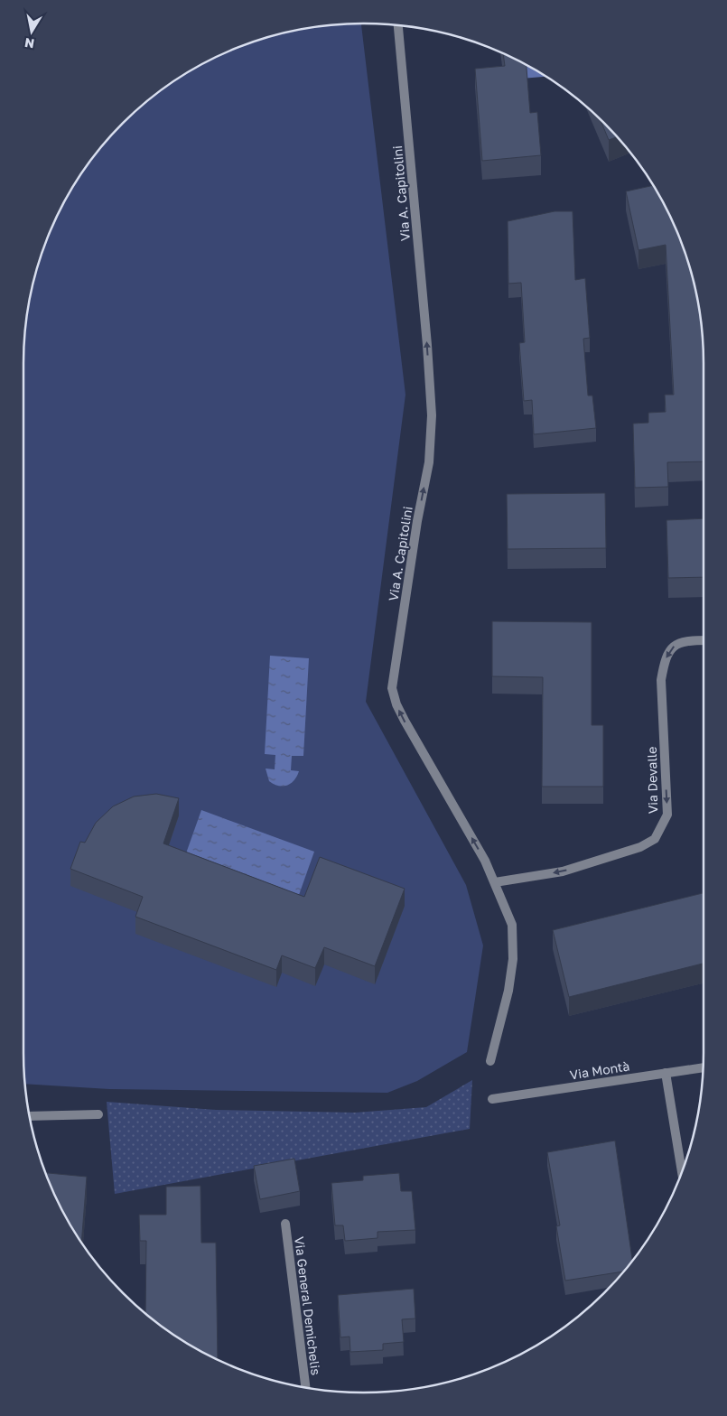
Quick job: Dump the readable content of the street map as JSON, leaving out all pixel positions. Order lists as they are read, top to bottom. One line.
{"streets":{"street":["Via A. Capitolini","Via Devalle","Via Montà","Via General Demichelis"]},"crossings":[["Via A. Capitolini","Via Devalle"]],"one_way":["Via A. Capitolini","Via Devalle"],"north":"bottom"}
